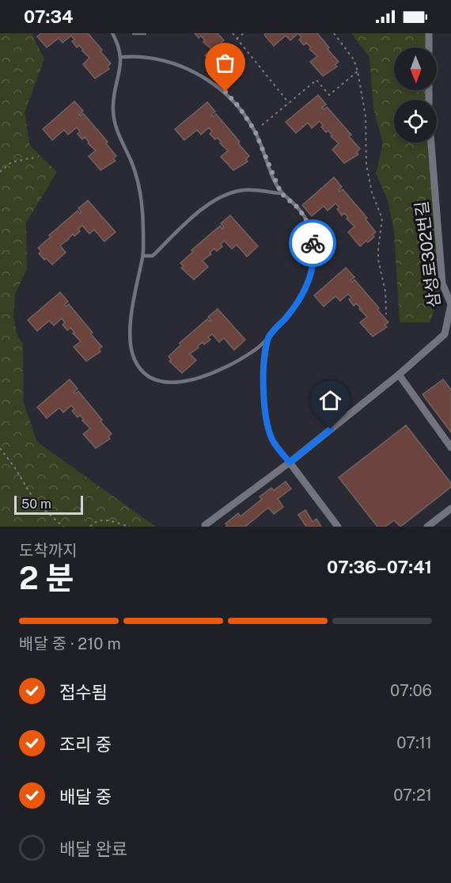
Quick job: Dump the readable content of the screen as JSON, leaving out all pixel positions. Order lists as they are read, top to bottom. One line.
{"streets":{"street":["삼성로302번길"]},"scale_bar":"50 m","north":"bottom","page":{"status":"07:34","scale":"50 m","heading":["2 분","도착까지","07:36–07:41"],"bar":"배달 중 · 210 m","list":[["접수됨","07:06"],["조리 중","07:11"],["배달 중","07:21"],"배달 완료"]}}
